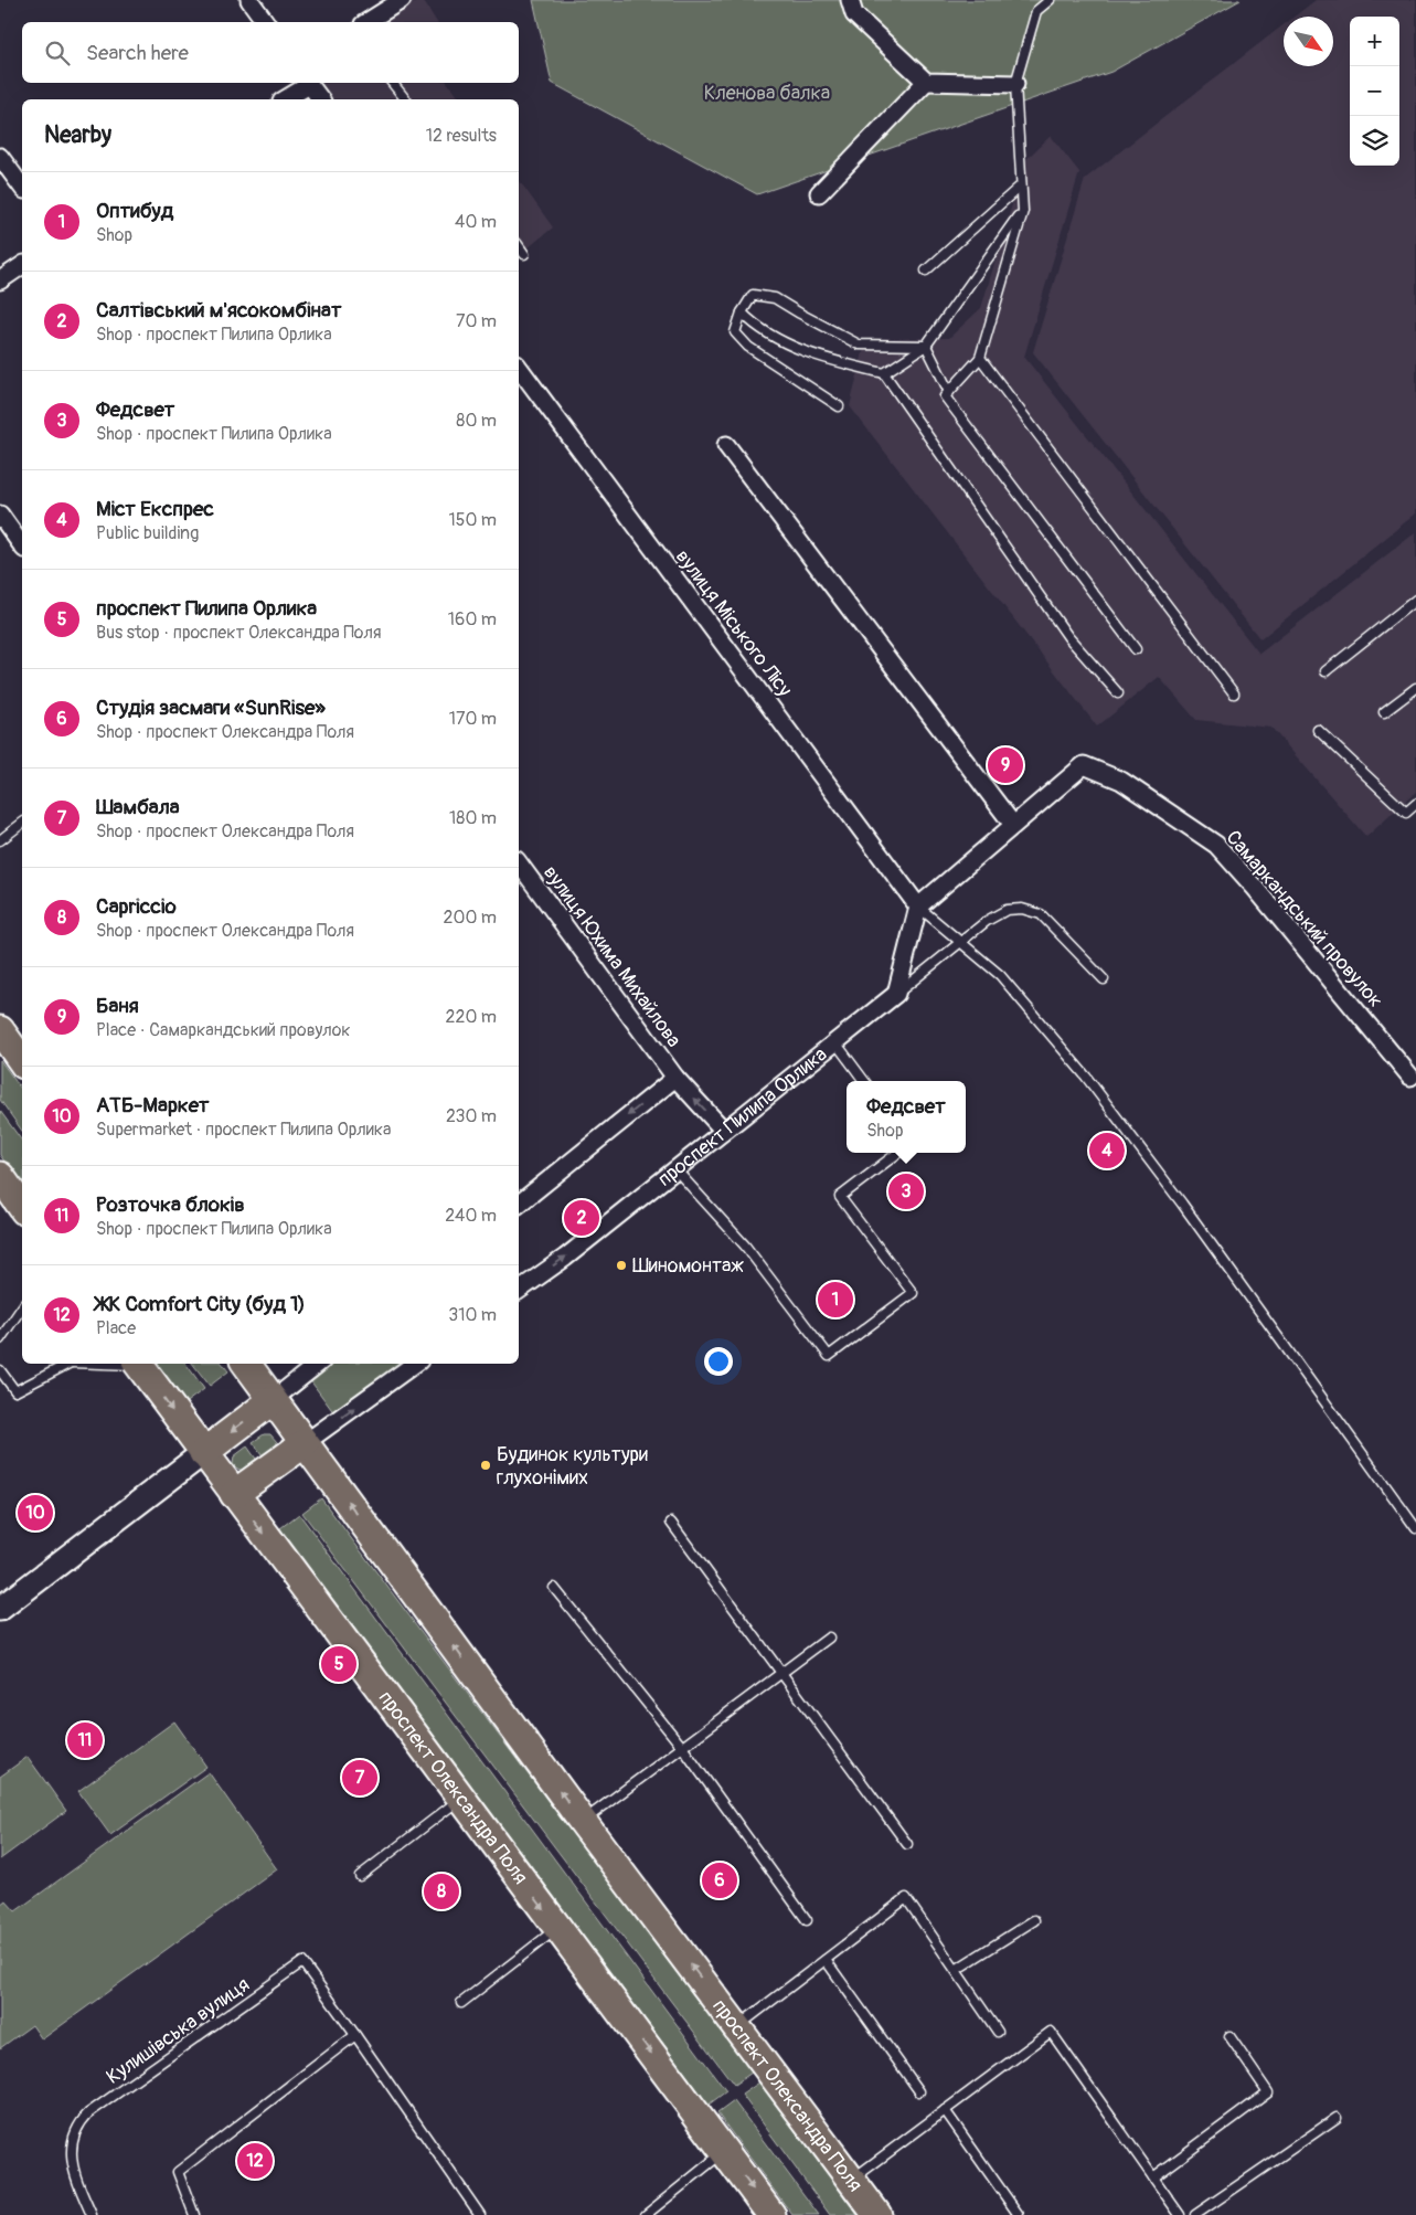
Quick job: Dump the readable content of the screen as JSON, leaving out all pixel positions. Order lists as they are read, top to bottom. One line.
{"streets":{"main road":["проспект Олександра Поля"],"street":["вулиця Міського Лісу","Самаркандський провулок","вулиця Юхима Михайлова","проспект Пилипа Орлика"],"lane":["Кулишівська вулиця"]},"crossings":[["вулиця Міського Лісу","Самаркандський провулок"],["вулиця Юхима Михайлова","проспект Пилипа Орлика"]],"parks":["Кленова балка"],"places":["Шиномонтаж","Будинок культури глухонімих"],"north":"bottom right","page":{"map_buttons":["+","−"],"search":"Search here","heading":["Nearby","12 results"],"list":[{"mark":"1","name":"Оптибуд","note":"Shop","value":"40 m"},{"mark":"2","name":"Салтівський м'ясокомбінат","note":"Shop · проспект Пилипа Орлика","value":"70 m"},{"mark":"3","name":"Федсвет","note":"Shop · проспект Пилипа Орлика","value":"80 m"},{"mark":"4","name":"Міст Експрес","note":"Public building","value":"150 m"},{"mark":"5","name":"проспект Пилипа Орлика","note":"Bus stop · проспект Олександра Поля","value":"160 m"},{"mark":"6","name":"Студія засмаги «SunRise»","note":"Shop · проспект Олександра Поля","value":"170 m"},{"mark":"7","name":"Шамбала","note":"Shop · проспект Олександра Поля","value":"180 m"},{"mark":"8","name":"Capriccio","note":"Shop · проспект Олександра Поля","value":"200 m"},{"mark":"9","name":"Баня","note":"Place · Самаркандський провулок","value":"220 m"},{"mark":"10","name":"АТБ-Маркет","note":"Supermarket · проспект Пилипа Орлика","value":"230 m"},{"mark":"11","name":"Розточка блоків","note":"Shop · проспект Пилипа Орлика","value":"240 m"},{"mark":"12","name":"ЖК Comfort City (буд 1)","note":"Place","value":"310 m"}],"pins":["9","4","3","2","1","10","5","11","7","6","8","12"],"popup":["Федсвет","Shop"]}}
